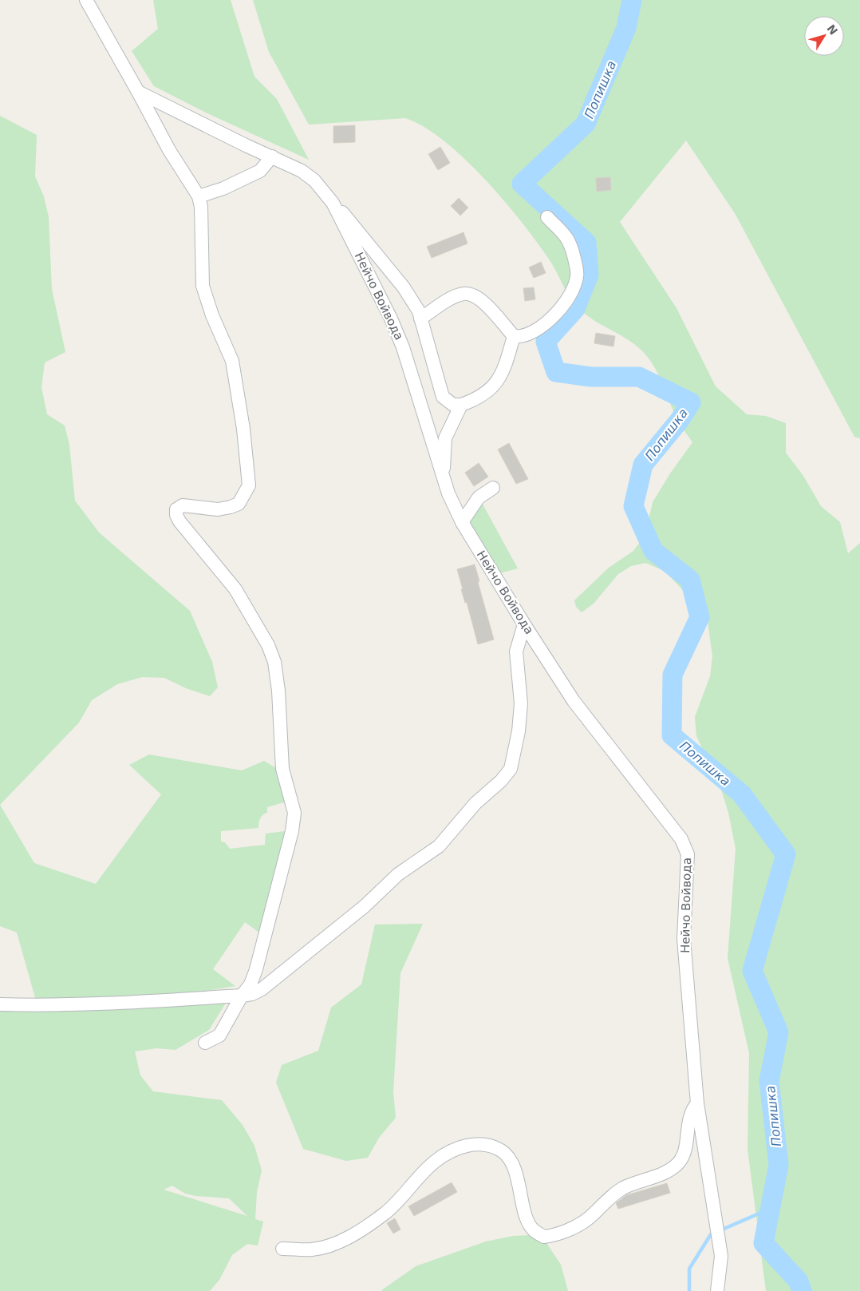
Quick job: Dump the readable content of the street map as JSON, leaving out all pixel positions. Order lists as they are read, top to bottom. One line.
{"streets":{"street":["Нейчо Войвода"]},"water":["Попишка"],"north":"top right"}
